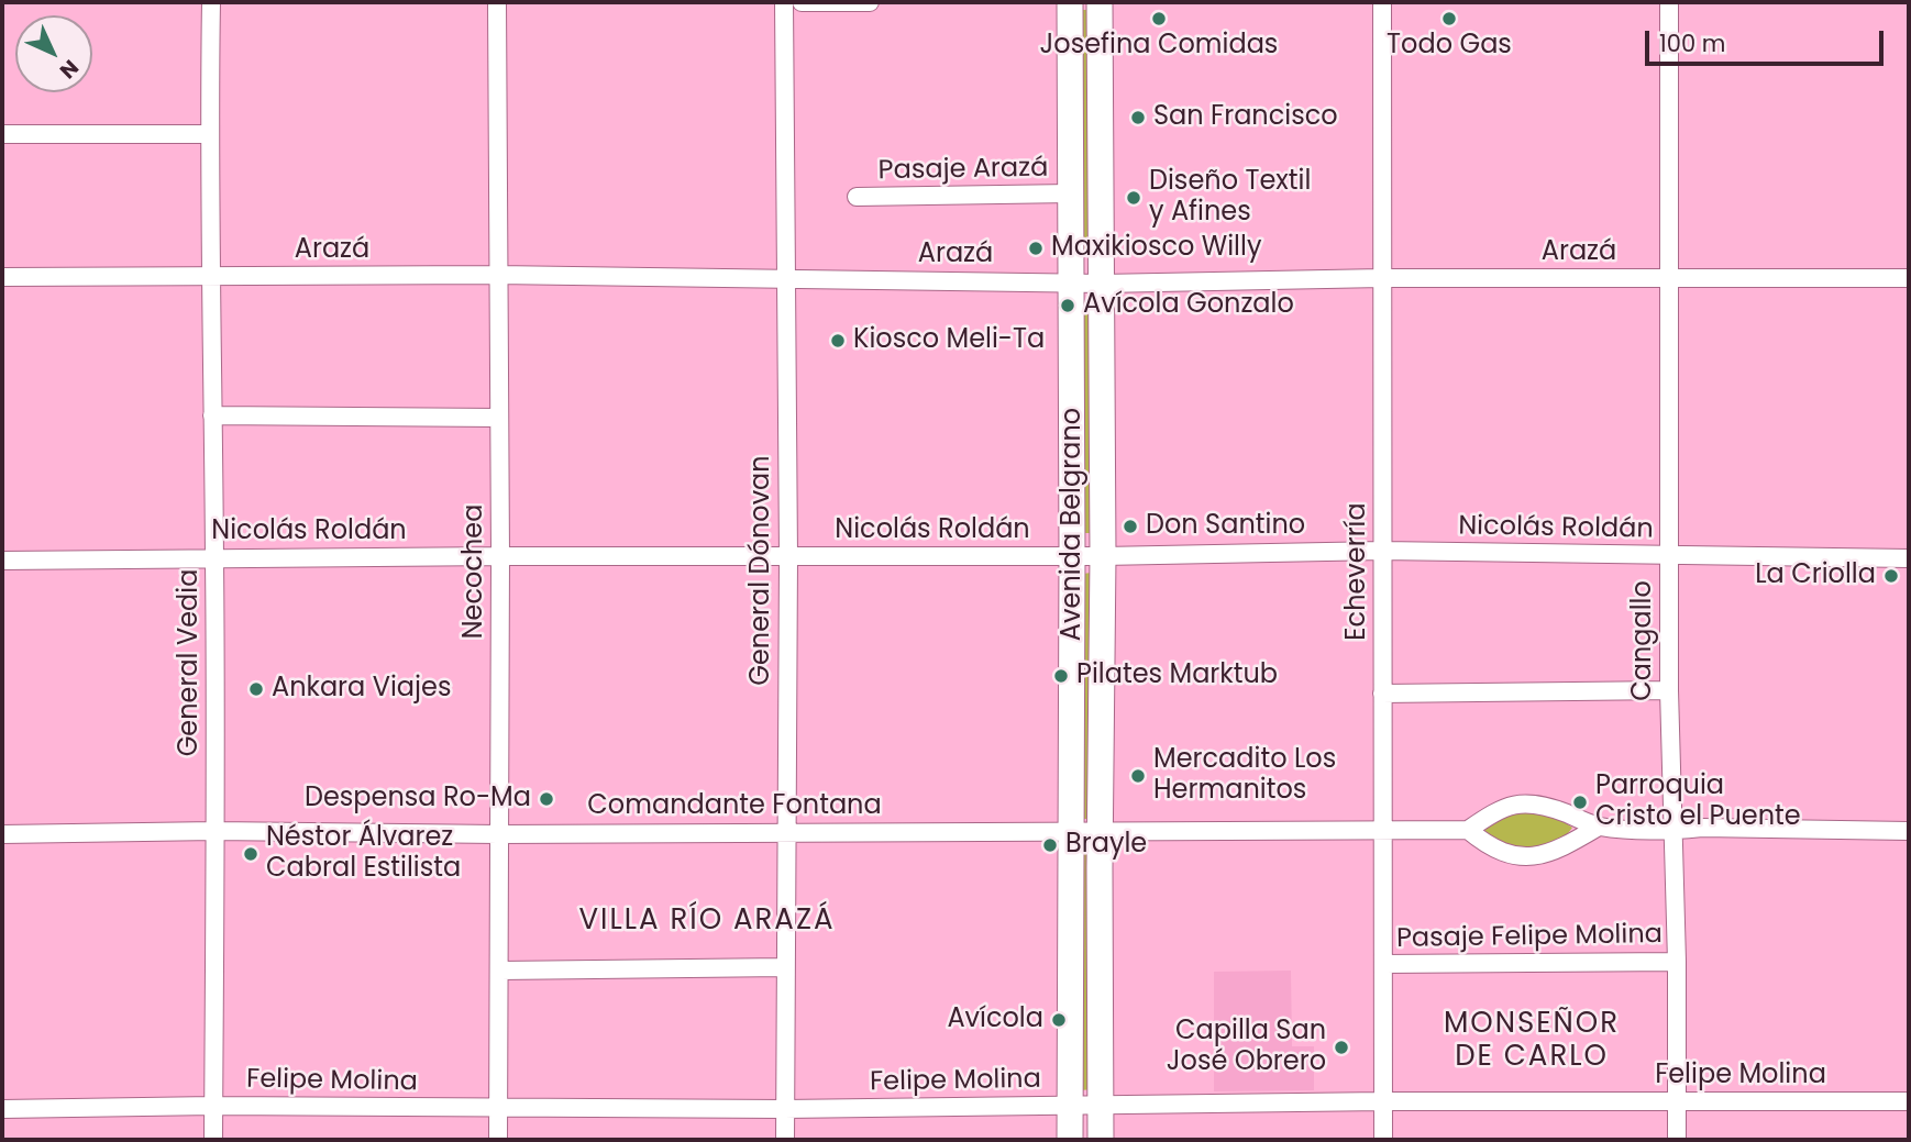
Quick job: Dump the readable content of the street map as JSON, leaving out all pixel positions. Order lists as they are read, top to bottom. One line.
{"streets":{"main road":["Avenida Belgrano"],"street":["Pasaje Arazá","Arazá","Nicolás Roldán","General Dónovan","Necochea","Echeverría","Cangallo","General Vedia","Comandante Fontana","Pasaje Felipe Molina","Felipe Molina"]},"crossings":[["Pasaje Arazá","Avenida Belgrano"],["Arazá","Avenida Belgrano"],["Arazá","General Dónovan"],["Arazá","Necochea"],["Arazá","Echeverría"],["Arazá","Cangallo"],["Arazá","General Vedia"],["Avenida Belgrano","Nicolás Roldán"],["Avenida Belgrano","Comandante Fontana"],["Avenida Belgrano","Felipe Molina"],["Nicolás Roldán","General Dónovan"],["Nicolás Roldán","Necochea"],["Nicolás Roldán","Echeverría"],["Nicolás Roldán","Cangallo"],["Nicolás Roldán","General Vedia"],["General Dónovan","Comandante Fontana"],["General Dónovan","Felipe Molina"],["Necochea","Comandante Fontana"],["Necochea","Felipe Molina"],["Echeverría","Comandante Fontana"],["Echeverría","Pasaje Felipe Molina"],["Echeverría","Felipe Molina"],["Cangallo","Pasaje Felipe Molina"],["Cangallo","Felipe Molina"],["General Vedia","Comandante Fontana"],["General Vedia","Felipe Molina"]],"districts":["VILLA RÍO ARAZÁ","MONSEÑOR DE CARLO"],"places":["Josefina Comidas","Todo Gas","San Francisco","Diseño Textil y Afines","Maxikiosco Willy","Avícola Gonzalo","Kiosco Meli-Ta","Don Santino","La Criolla","Pilates Marktub","Ankara Viajes","Mercadito Los Hermanitos","Despensa Ro-Ma","Parroquia Cristo el Puente","Brayle","Néstor Álvarez Cabral Estilista","Avícola","Capilla San José Obrero"],"scale_bar":"100 m","north":"bottom right"}
